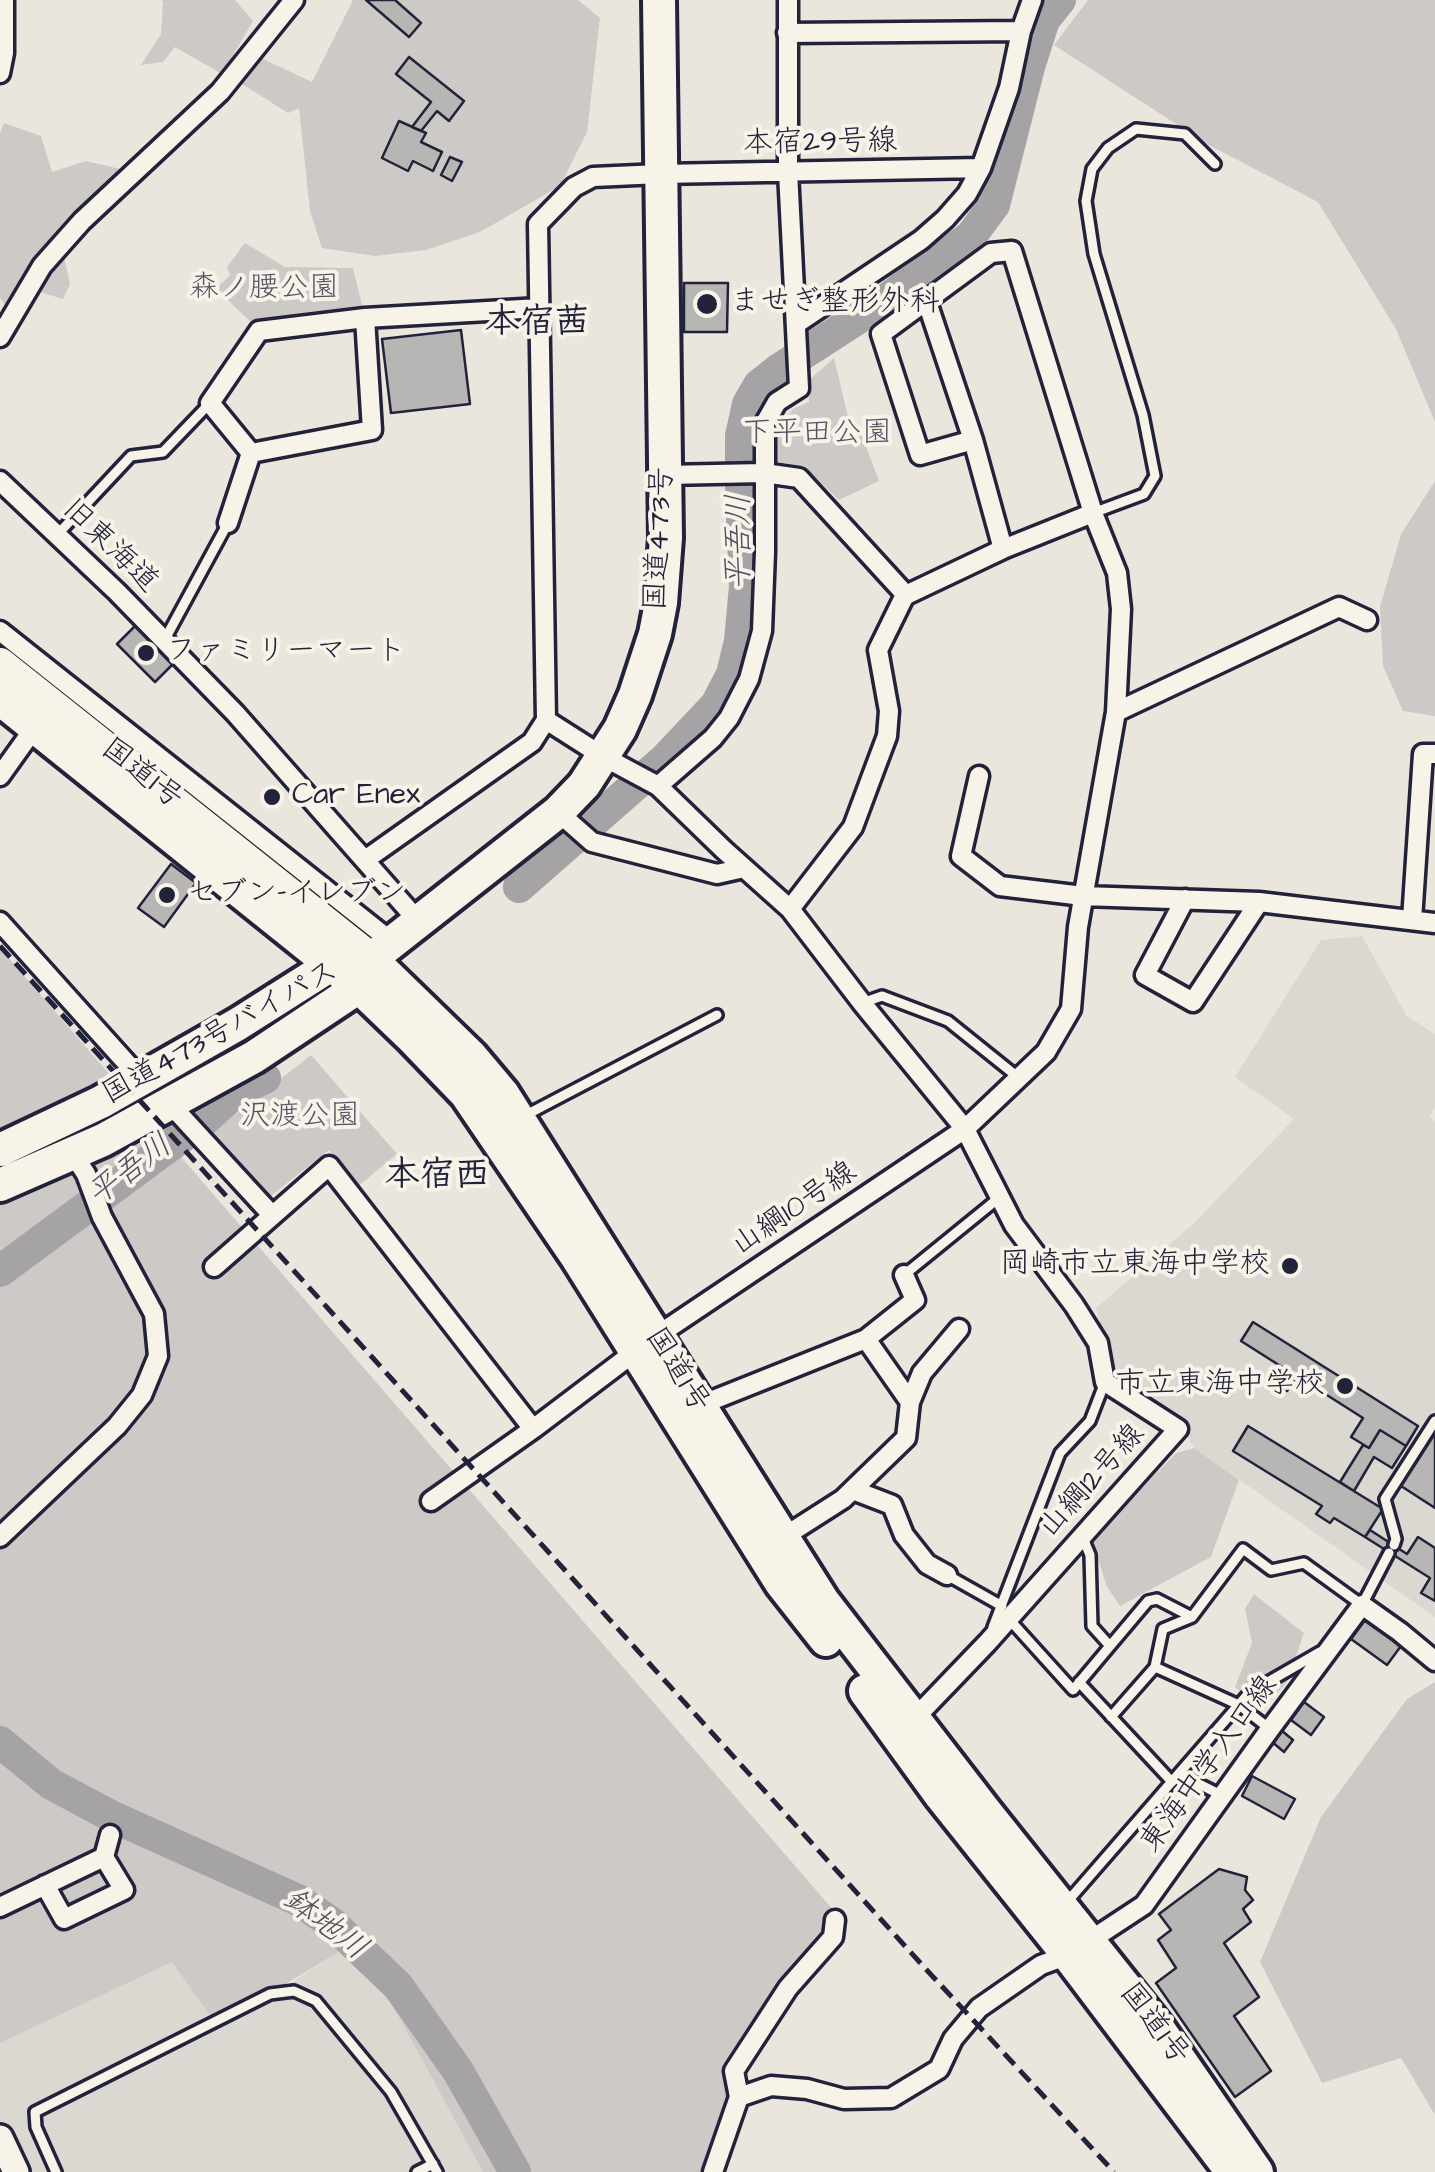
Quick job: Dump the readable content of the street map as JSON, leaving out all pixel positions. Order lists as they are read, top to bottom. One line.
{"streets":{"highway":["国道473号","国道1号","国道473号バイパス"],"street":["本宿29号線","旧東海道","山綱10号線","山綱12号線","東海中学入口線"]},"crossings":[["本宿29号線","国道473号"],["国道473号","旧東海道"],["国道473号","国道1号"],["国道473号","国道473号バイパス"],["国道473号","山綱12号線"],["国道1号","国道473号バイパス"],["国道1号","山綱10号線"],["国道1号","山綱12号線"],["国道1号","東海中学入口線"],["山綱10号線","山綱12号線"]],"districts":["本宿茜","本宿西"],"water":["平吾川","鉢地川"],"parks":["森ノ腰公園","下平田公園","沢渡公園"],"places":["ませぎ整形外科","ファミリーマート","Car Enex","セブン-イレブン","岡崎市立東海中学校","市立東海中学校"]}
